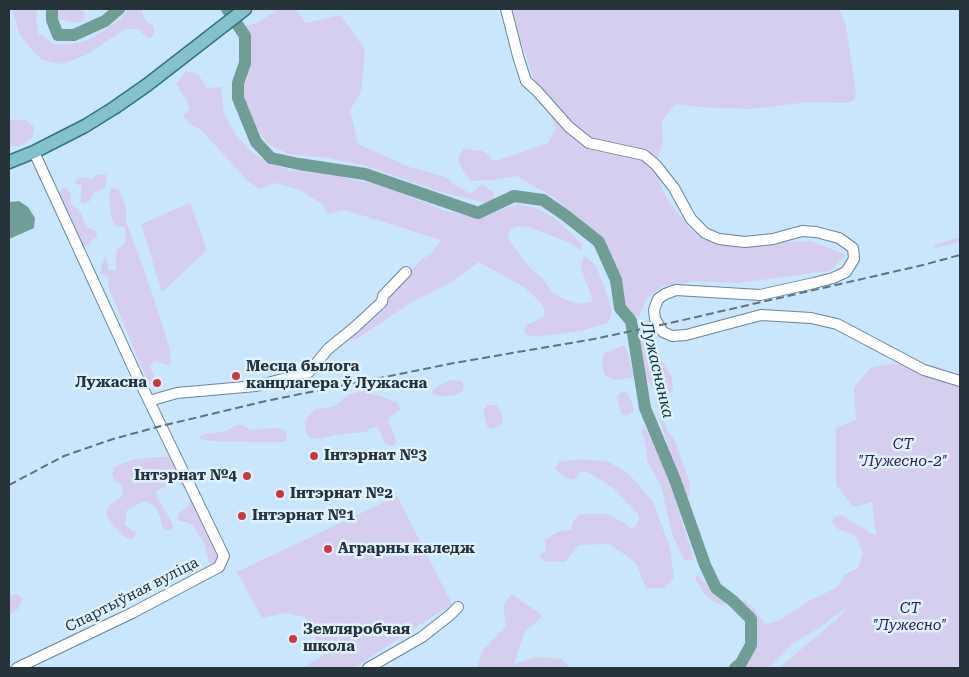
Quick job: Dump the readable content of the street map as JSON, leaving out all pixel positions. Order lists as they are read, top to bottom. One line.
{"streets":{"street":["Спартыўная вуліца"]},"water":["Лужаснянка"],"parks":["СТ \"Лужесно-2\"","СТ \"Лужесно\""],"places":["Месца былога канцлагера ў Лужасна","Лужасна","Інтэрнат №3","Інтэрнат №4","Інтэрнат №2","Інтэрнат №1","Аграрны каледж","Земляробчая школа"]}
